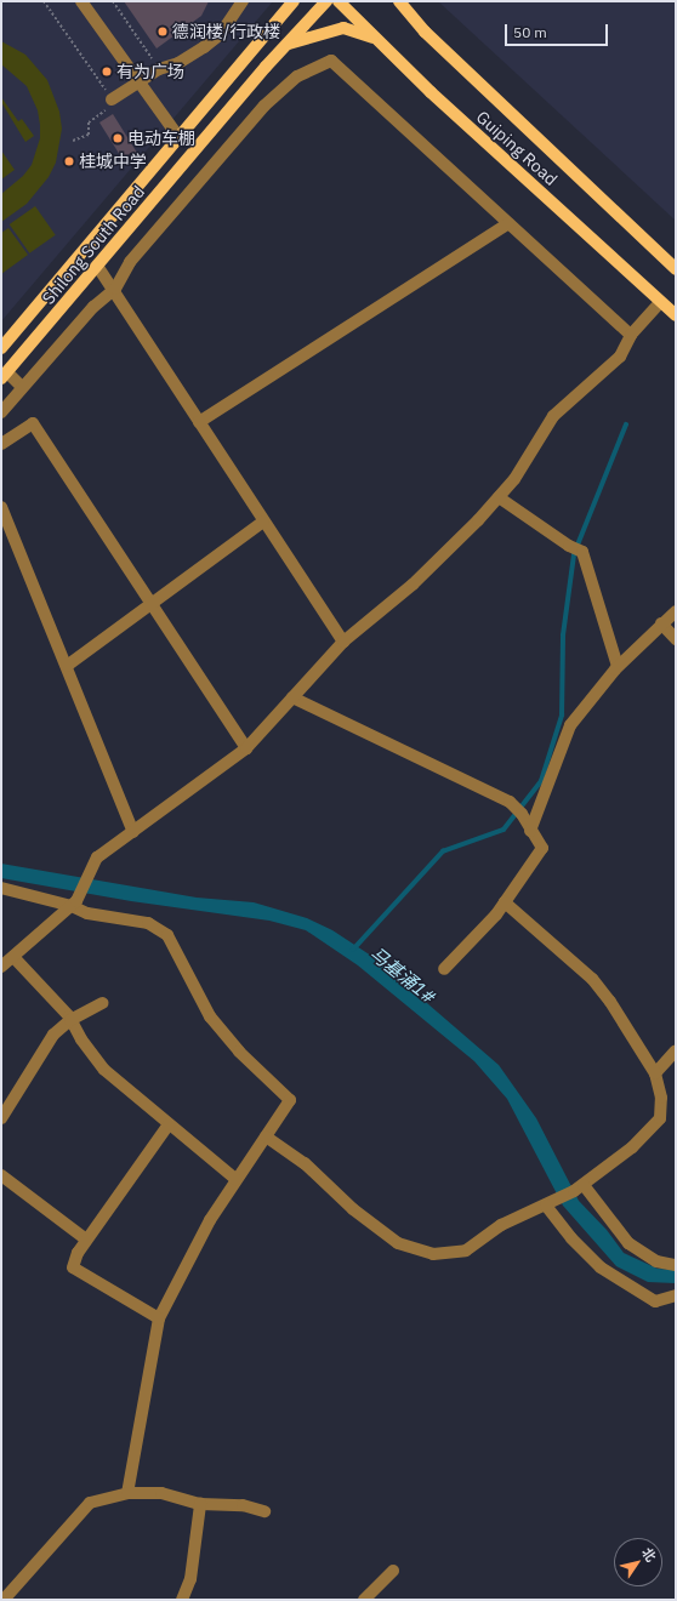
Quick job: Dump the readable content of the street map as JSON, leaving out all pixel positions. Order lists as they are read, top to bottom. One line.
{"streets":{"main road":["Guiping Road","Shilong South Road"]},"water":["马基涌1#"],"places":["德润楼/行政楼","有为广场","电动车棚","桂城中学"],"scale_bar":"50 m","north":"top right"}
